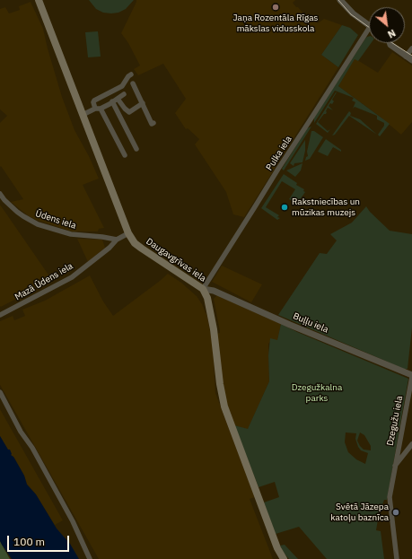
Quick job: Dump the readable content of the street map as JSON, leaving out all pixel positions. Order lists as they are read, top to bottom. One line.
{"streets":{"main road":["Daugavgrīvas iela"],"street":["Pulka iela","Ūdens iela","Mazā Ūdens iela","Buļļu iela","Dzegužu iela"]},"crossings":[["Pulka iela","Daugavgrīvas iela"],["Pulka iela","Buļļu iela"],["Ūdens iela","Mazā Ūdens iela"],["Daugavgrīvas iela","Mazā Ūdens iela"],["Daugavgrīvas iela","Buļļu iela"],["Buļļu iela","Dzegužu iela"]],"parks":["Dzegužkalna parks"],"places":["Jaņa Rozentāla Rīgas mākslas vidusskola","Rakstniecības un mūzikas muzejs","Svētā Jāzepa katoļu baznīca"],"scale_bar":"100 m","north":"bottom right"}
